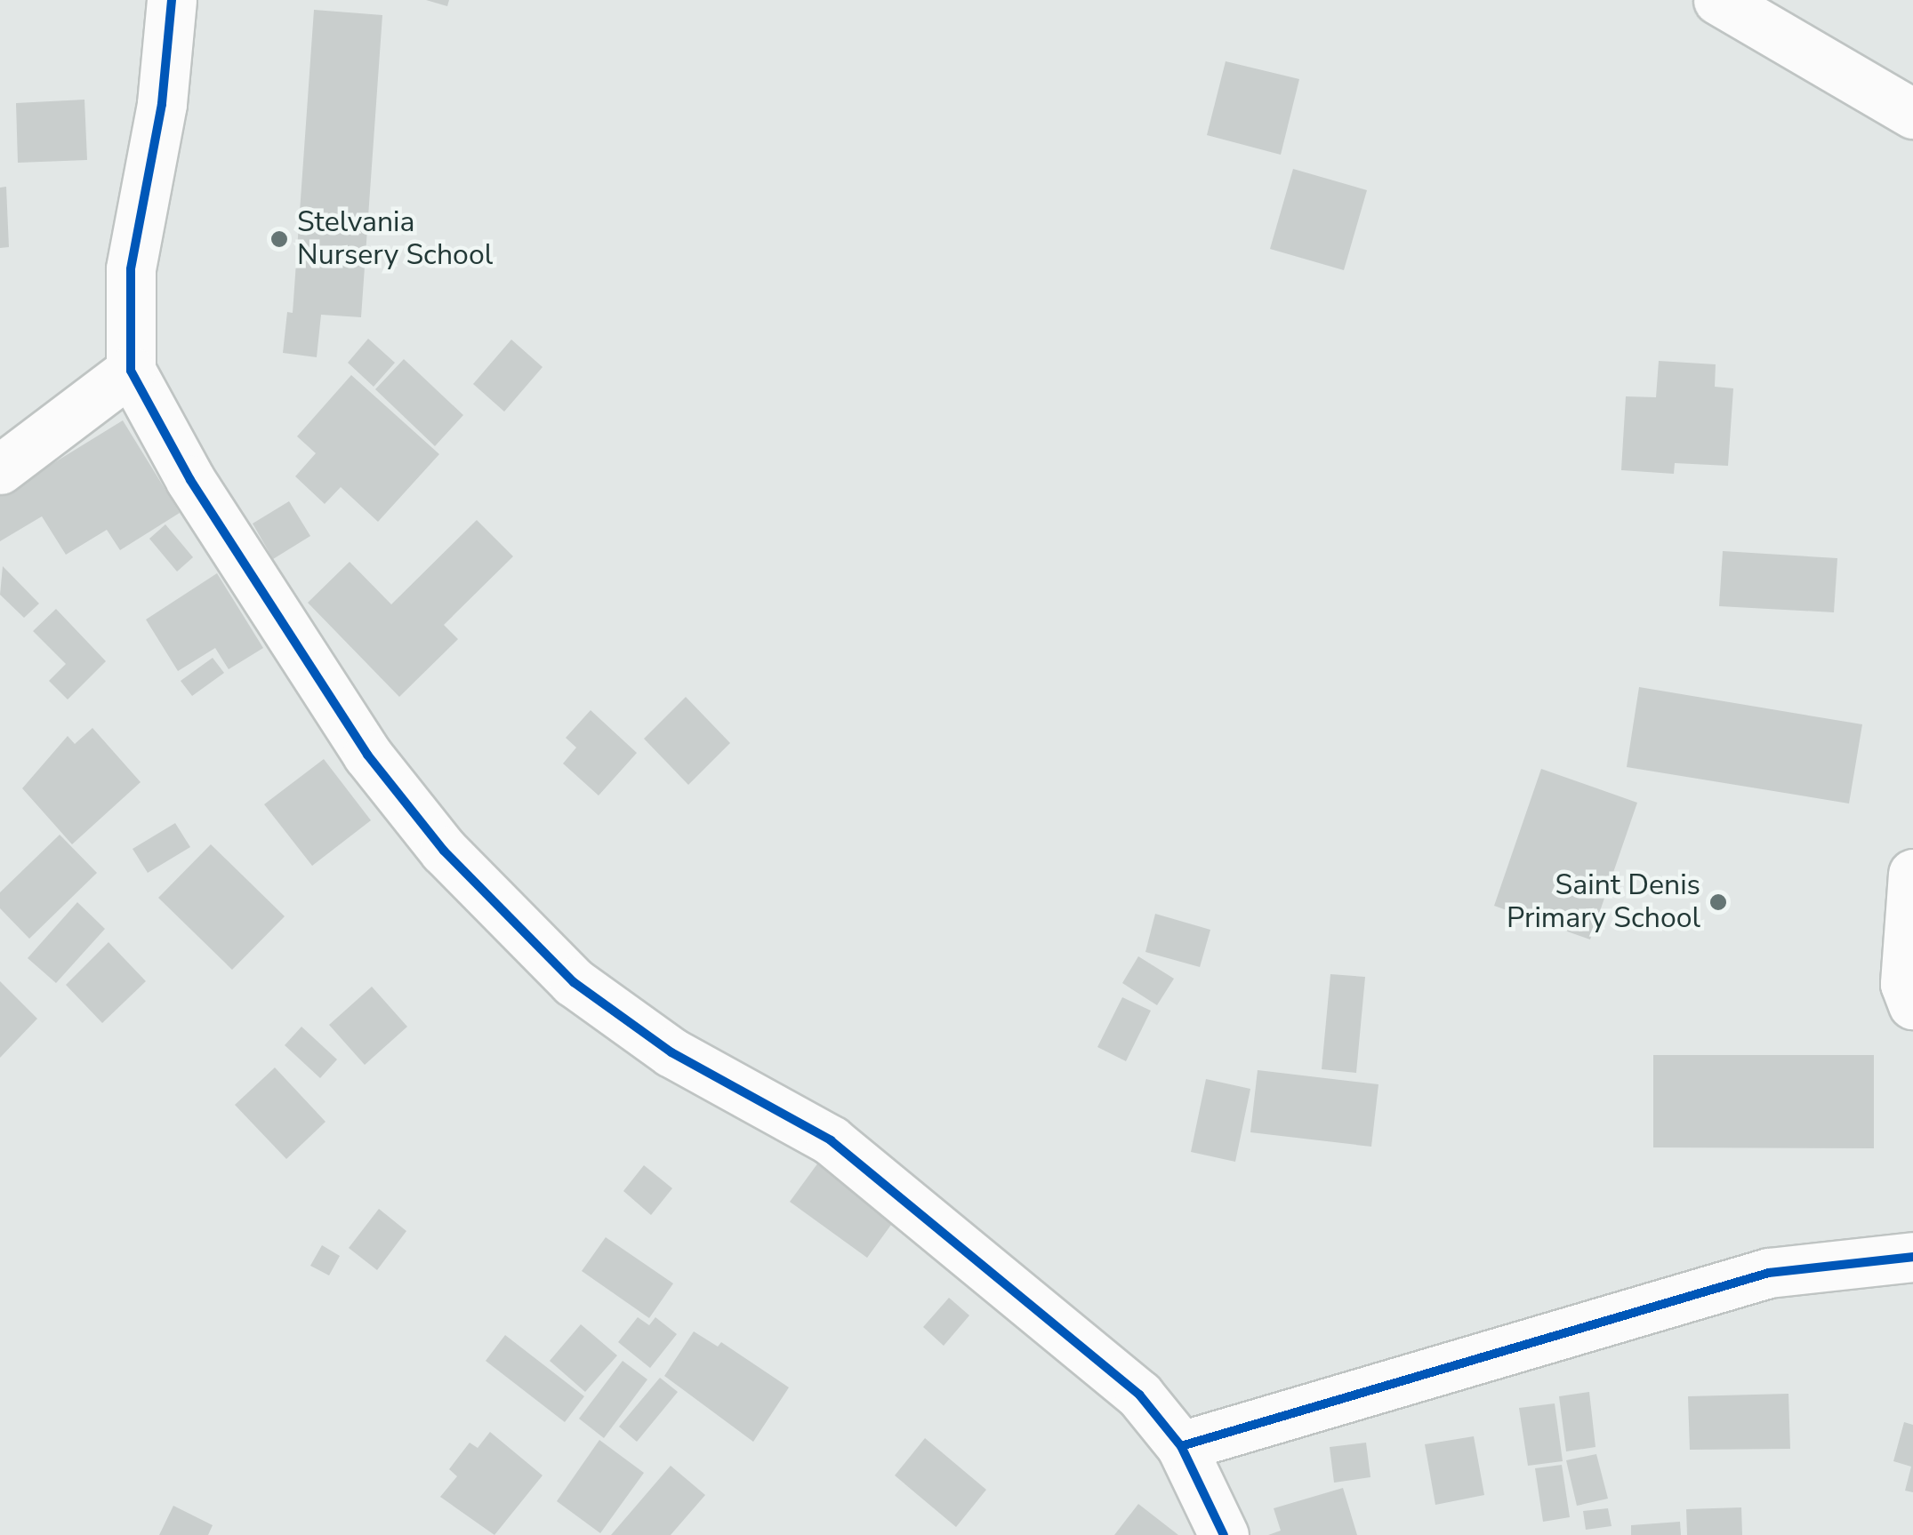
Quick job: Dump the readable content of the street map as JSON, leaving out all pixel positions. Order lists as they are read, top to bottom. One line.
{"places":["Stelvania Nursery School","Saint Denis Primary School"]}
